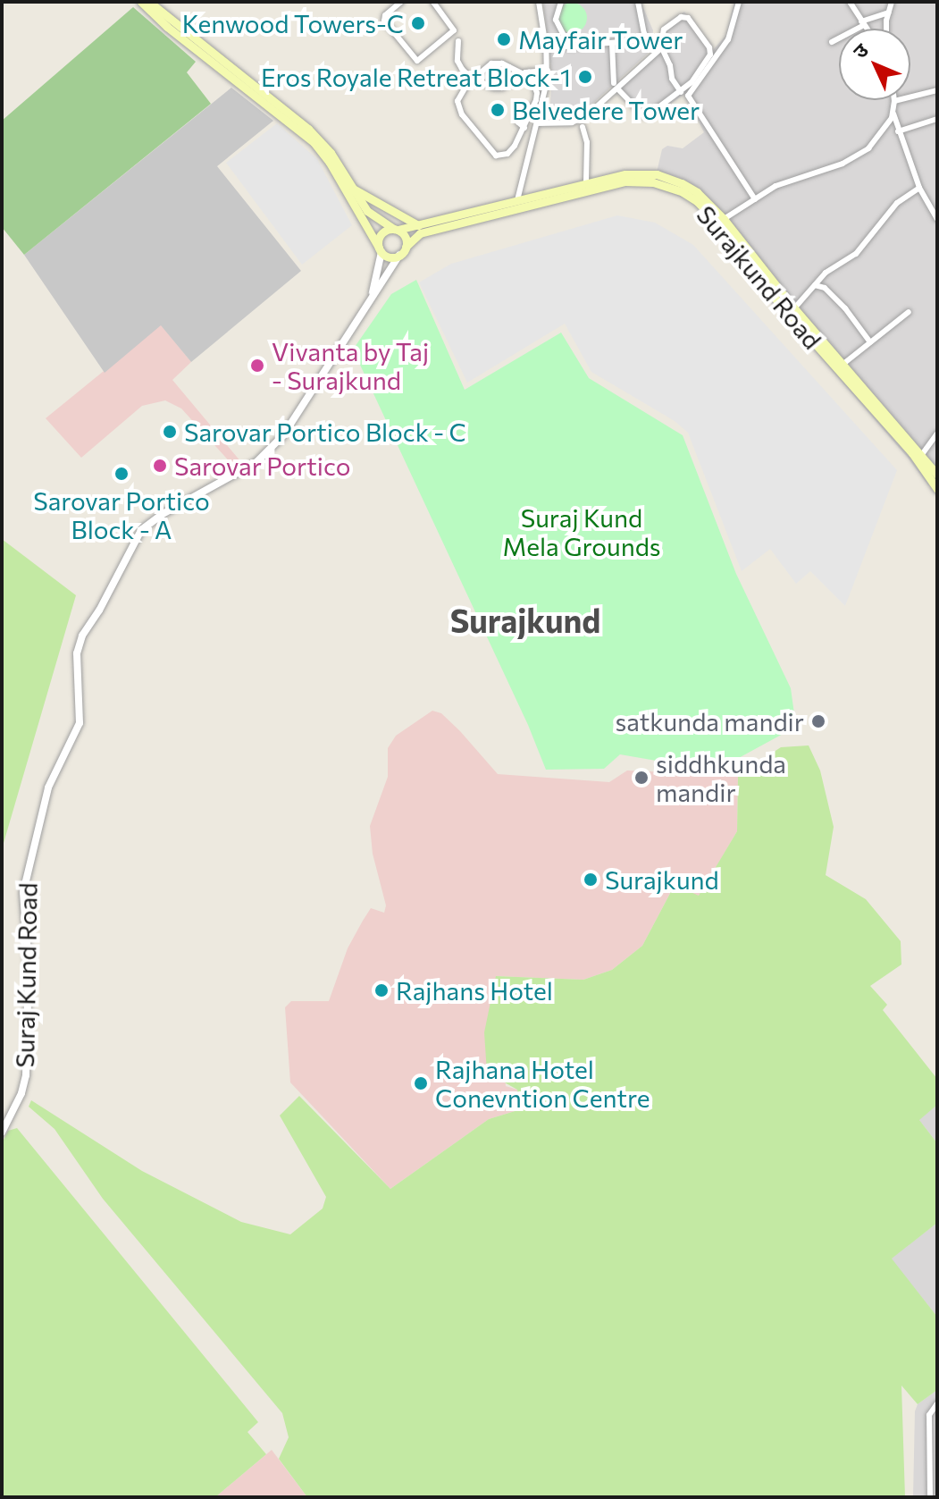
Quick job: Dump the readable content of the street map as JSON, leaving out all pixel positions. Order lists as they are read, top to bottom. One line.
{"streets":{"main road":["Surajkund Road"],"street":["Suraj Kund Road"]},"crossings":[["Surajkund Road","Suraj Kund Road"]],"districts":["Surajkund"],"parks":["Suraj Kund Mela Grounds"],"places":["Kenwood Towers-C","Mayfair Tower","Eros Royale Retreat Block-1","Belvedere Tower","Vivanta by Taj - Surajkund","Sarovar Portico Block - C","Sarovar Portico","Sarovar Portico Block - A","satkunda mandir","siddhkunda mandir","Surajkund","Rajhans Hotel","Rajhana Hotel Conevntion Centre"],"north":"top left"}
